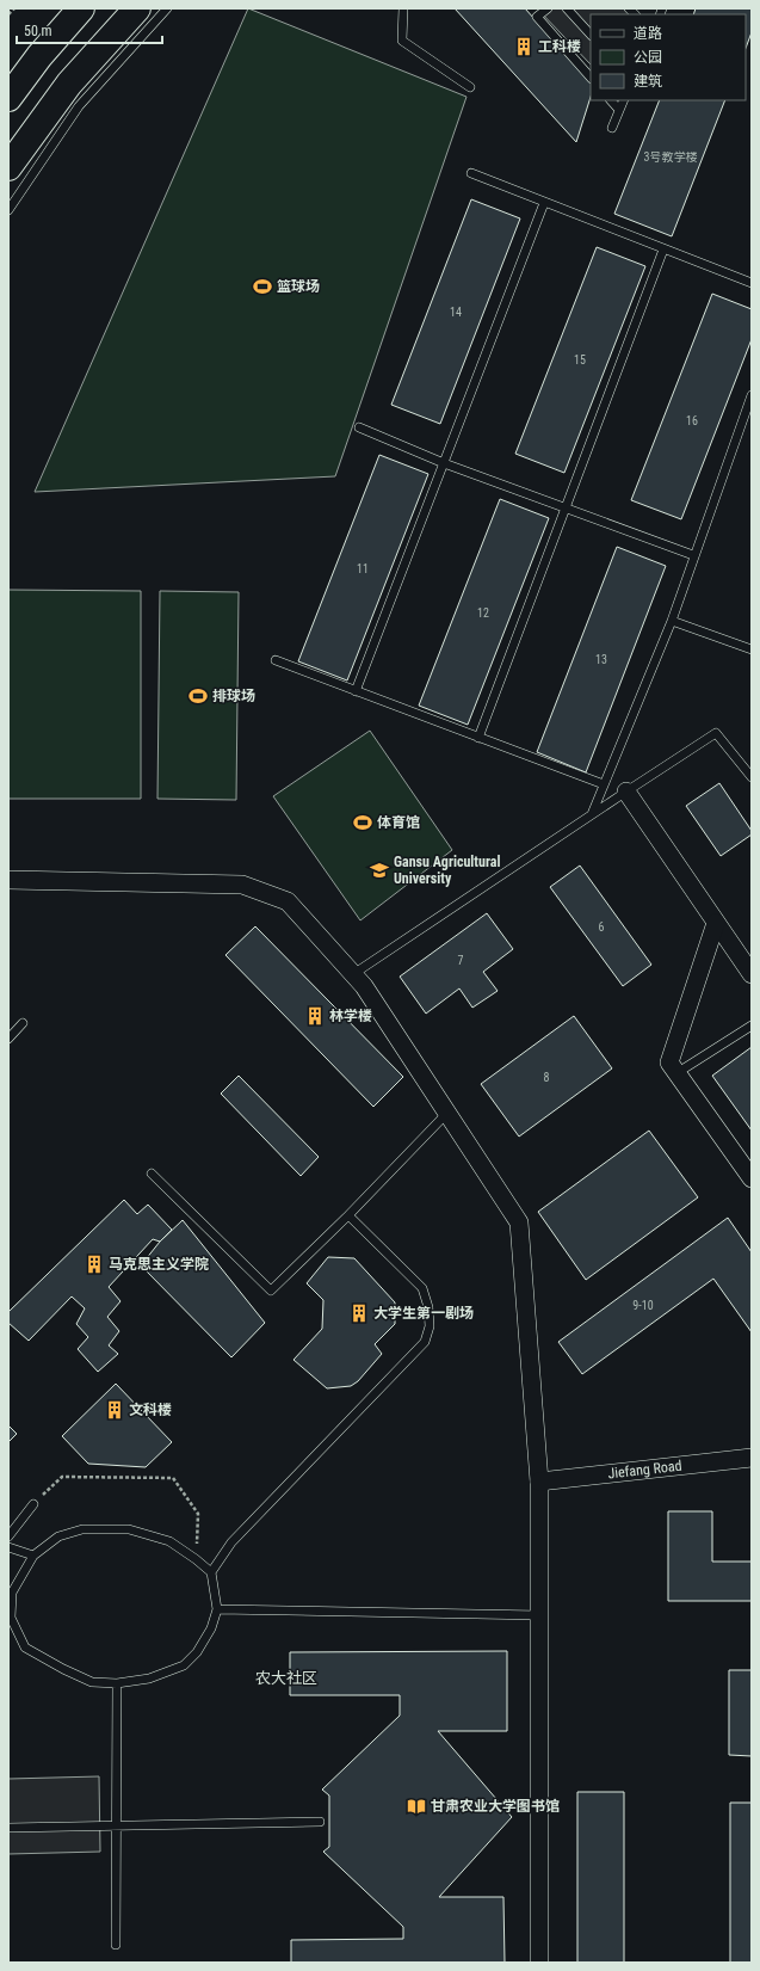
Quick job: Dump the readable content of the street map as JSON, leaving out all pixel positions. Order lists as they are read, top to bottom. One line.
{"streets":{"street":["Jiefang Road"]},"districts":["农大社区"],"places":{"building":["工科楼","林学楼","马克思主义学院","大学生第一剧场","文科楼"],"sports":["篮球场","排球场","体育馆"],"school or university":["Gansu Agricultural University"],"library":["甘肃农业大学图书馆"]},"house_numbers":["3号教学楼","14","15","16","11","12","13","6","7","8","9-10"],"legend":["道路","公园","建筑"],"scale_bar":"50 m"}
